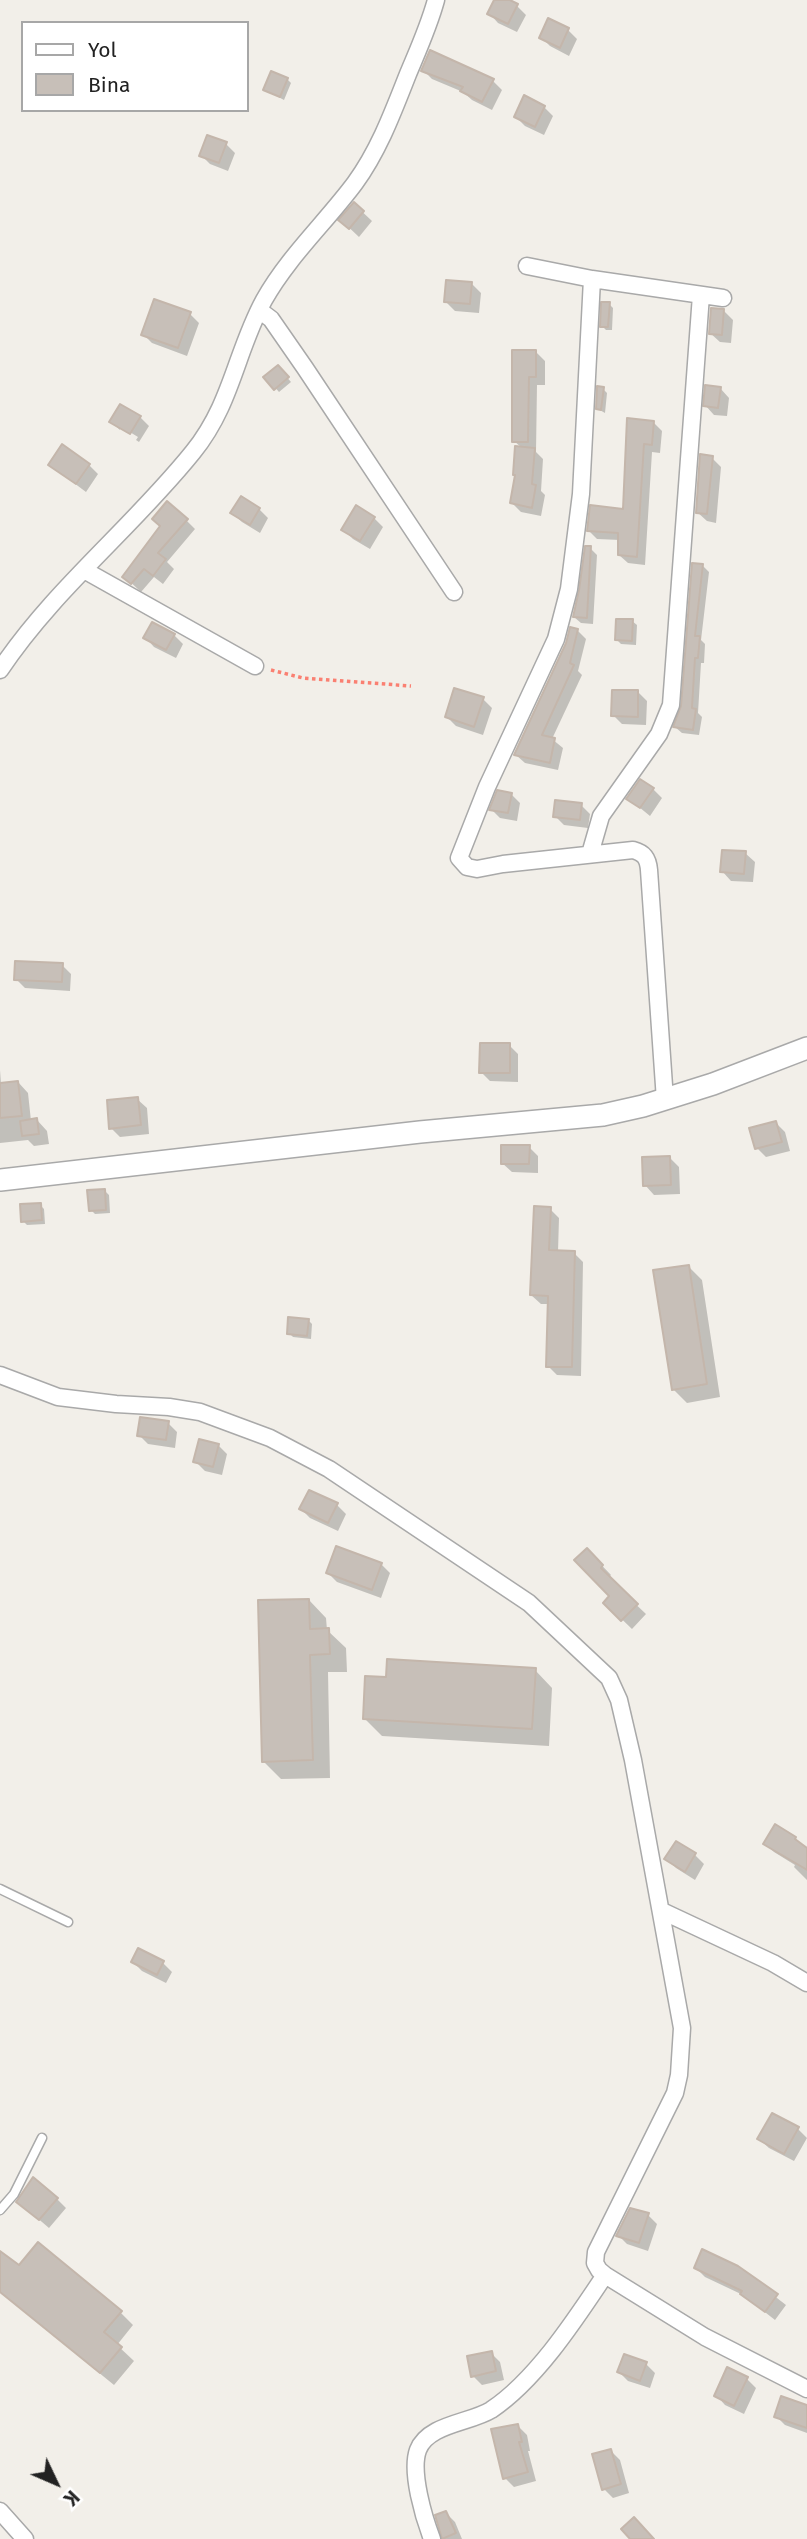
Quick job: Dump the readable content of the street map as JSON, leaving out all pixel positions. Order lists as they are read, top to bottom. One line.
{"legend":["Yol","Bina"],"north":"bottom right"}
